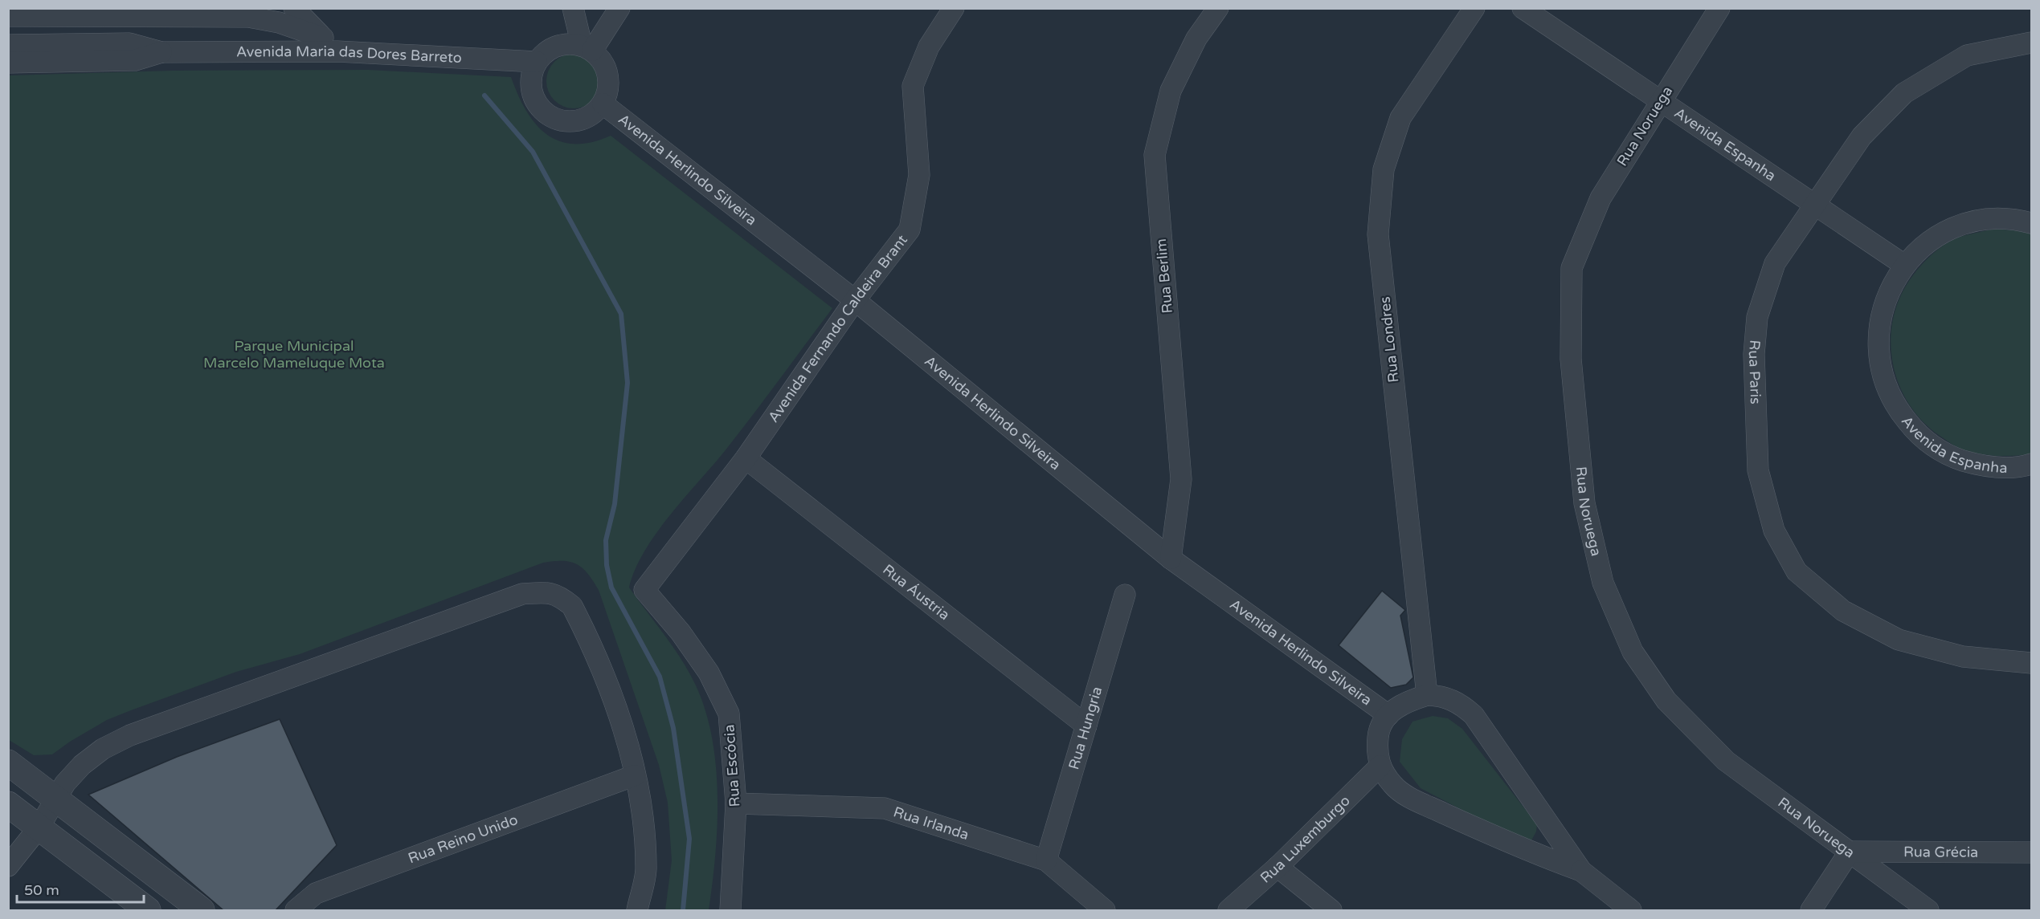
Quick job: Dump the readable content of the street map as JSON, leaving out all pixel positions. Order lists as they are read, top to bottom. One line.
{"streets":{"street":["Avenida Maria das Dores Barreto","Rua Noruega","Avenida Espanha","Avenida Herlindo Silveira","Rua Berlim","Avenida Fernando Caldeira Brant","Rua Londres","Rua Paris","Rua Áustria","Rua Hungria","Rua Escócia","Rua Irlanda","Rua Reino Unido","Rua Luxemburgo","Rua Grécia"]},"crossings":[["Avenida Maria das Dores Barreto","Avenida Herlindo Silveira"],["Rua Noruega","Avenida Espanha"],["Rua Noruega","Rua Grécia"],["Avenida Espanha","Rua Paris"],["Avenida Herlindo Silveira","Rua Berlim"],["Avenida Herlindo Silveira","Avenida Fernando Caldeira Brant"],["Avenida Fernando Caldeira Brant","Rua Áustria"],["Avenida Fernando Caldeira Brant","Rua Escócia"],["Rua Áustria","Rua Hungria"],["Rua Hungria","Rua Irlanda"],["Rua Escócia","Rua Irlanda"]],"parks":["Parque Municipal Marcelo Mameluque Mota"],"scale_bar":"50 m"}
